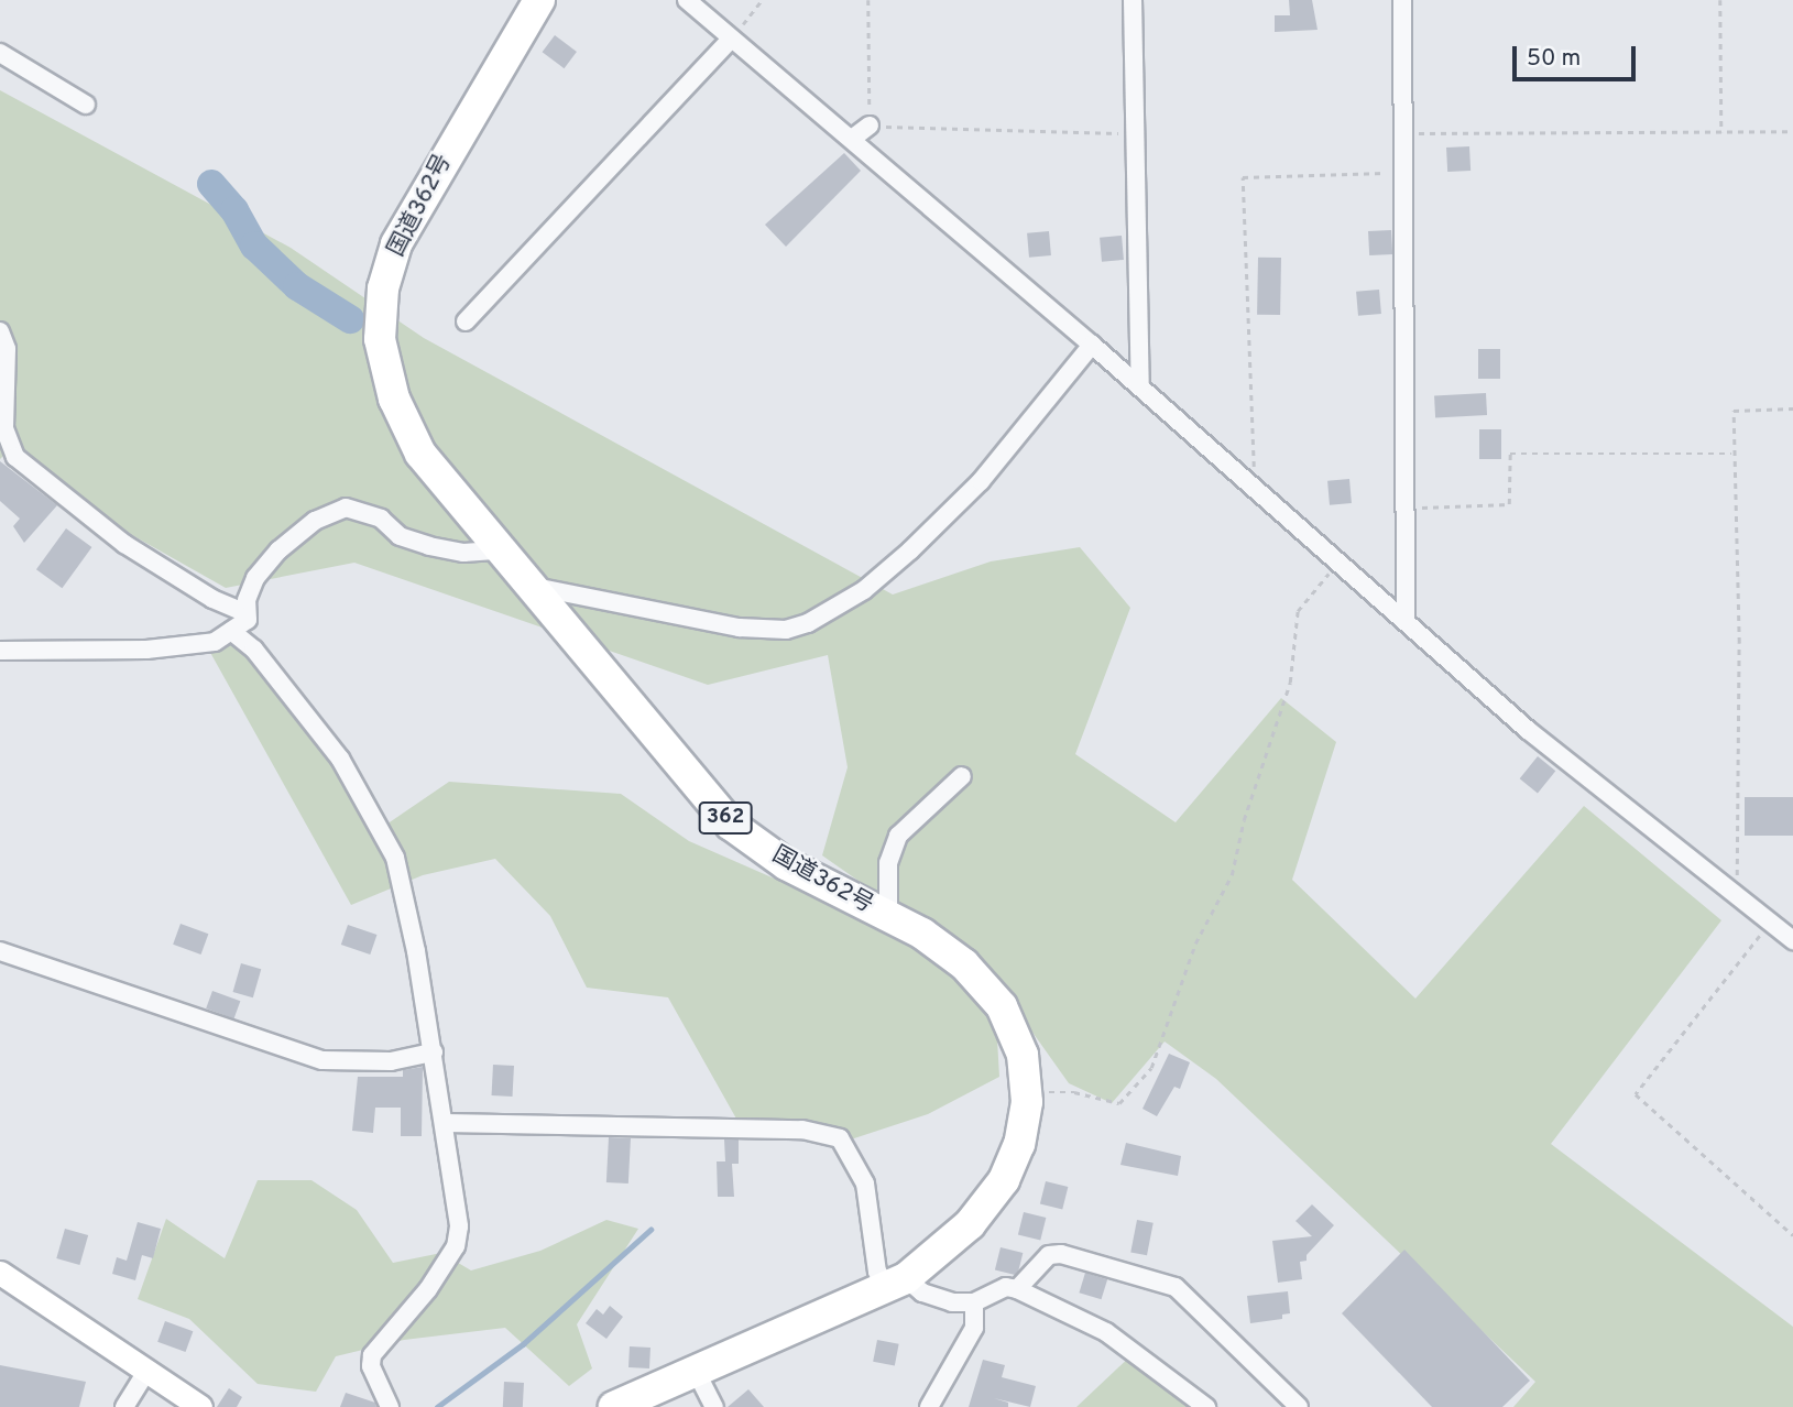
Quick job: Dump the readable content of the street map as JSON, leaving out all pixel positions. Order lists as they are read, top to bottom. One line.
{"streets":{"highway":["国道362号","362"]},"scale_bar":"50 m"}
